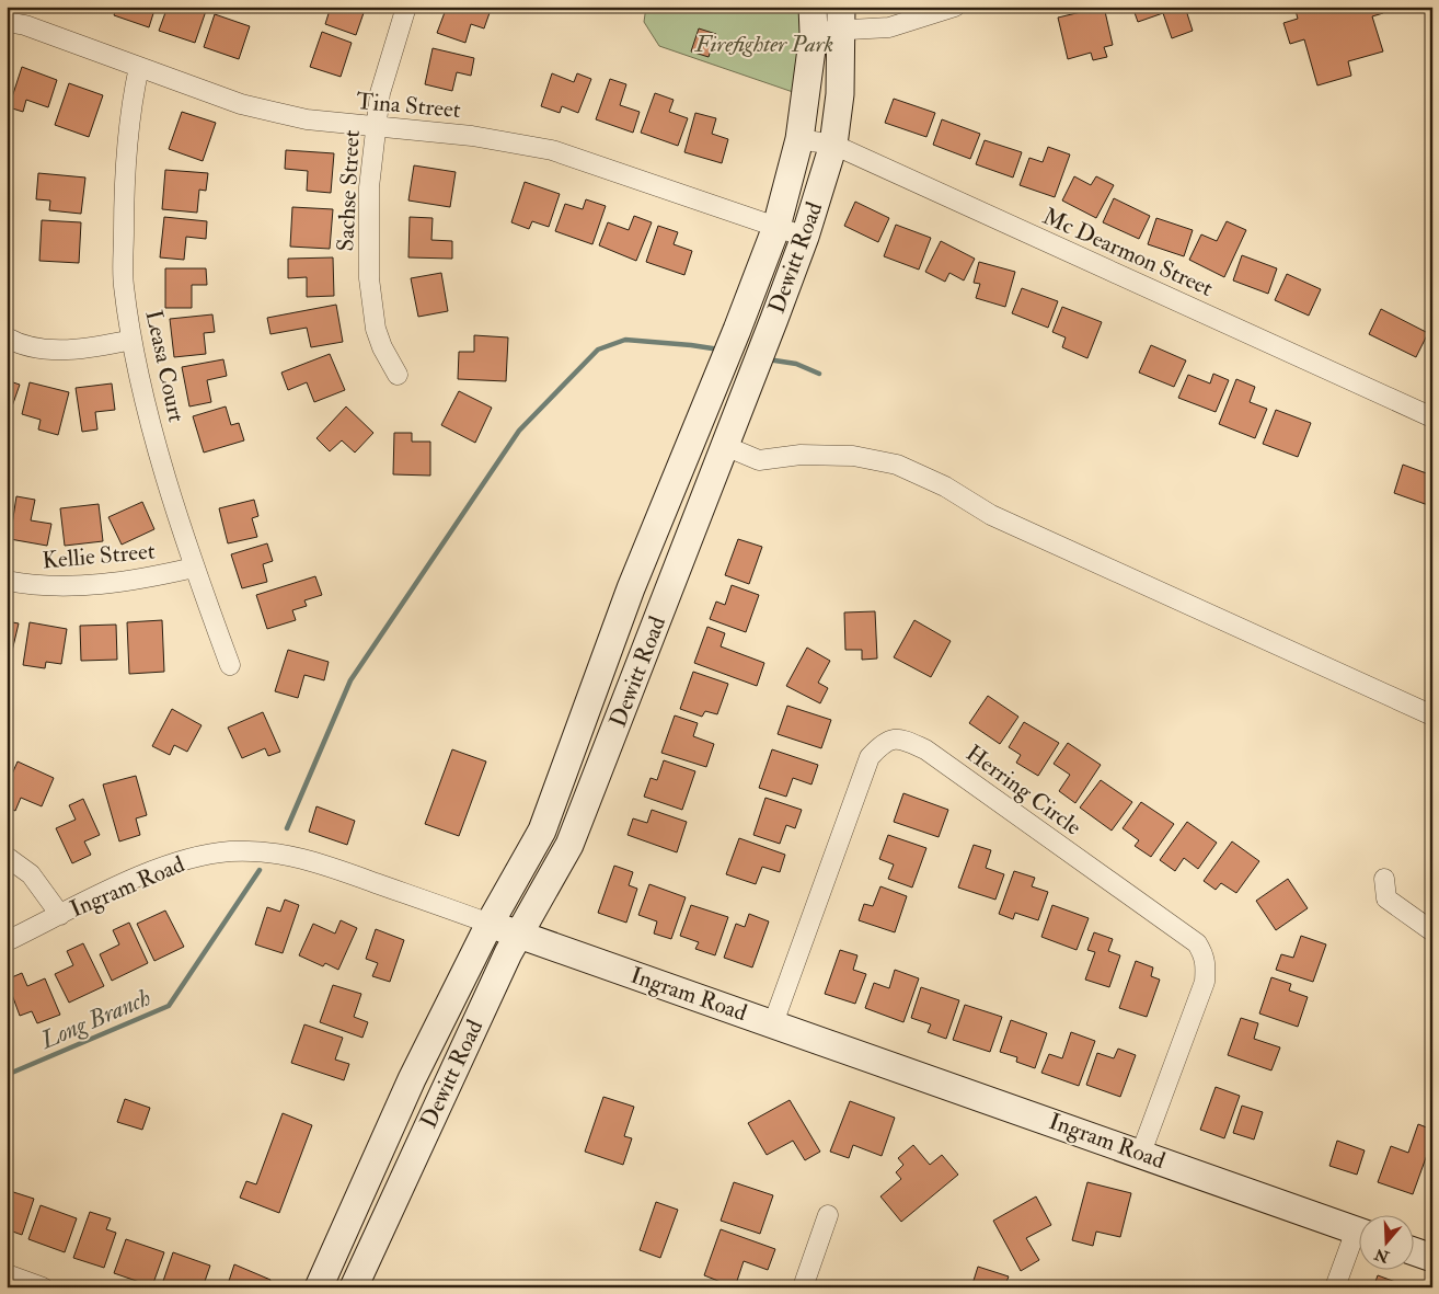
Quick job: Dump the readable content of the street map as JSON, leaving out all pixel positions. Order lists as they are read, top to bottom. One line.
{"streets":{"main road":["Dewitt Road","Ingram Road"],"street":["Tina Street","Sachse Street","Mc Dearmon Street","Leasa Court","Kellie Street","Herring Circle"]},"crossings":[["Tina Street","Sachse Street"],["Tina Street","Dewitt Road"],["Tina Street","Leasa Court"],["Mc Dearmon Street","Dewitt Road"],["Dewitt Road","Ingram Road"],["Leasa Court","Kellie Street"],["Herring Circle","Ingram Road"]],"water":["Long Branch"],"parks":["Firefighter Park"],"north":"bottom"}
